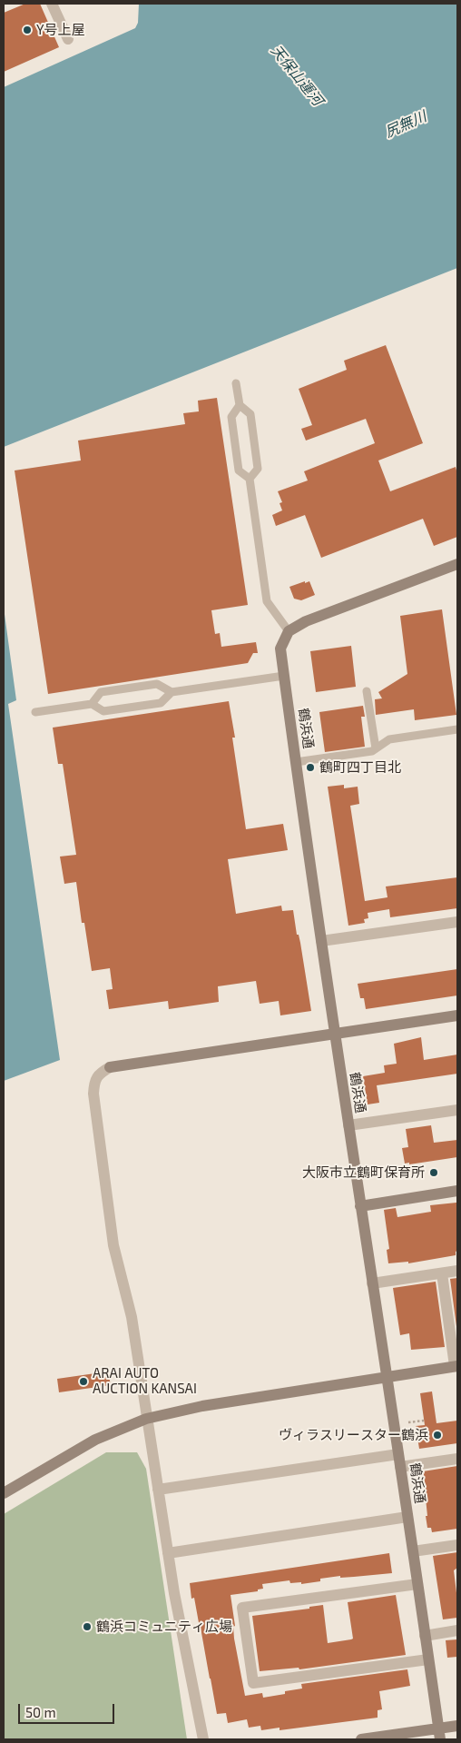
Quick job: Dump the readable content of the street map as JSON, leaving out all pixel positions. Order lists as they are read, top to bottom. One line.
{"streets":{"street":["鶴浜通"]},"water":["天保山運河","尻無川"],"places":["Y号上屋","鶴町四丁目北","大阪市立鶴町保育所","ARAI AUTO AUCTION KANSAI","ヴィラスリースター鶴浜","鶴浜コミュニティ広場"],"scale_bar":"50 m"}
